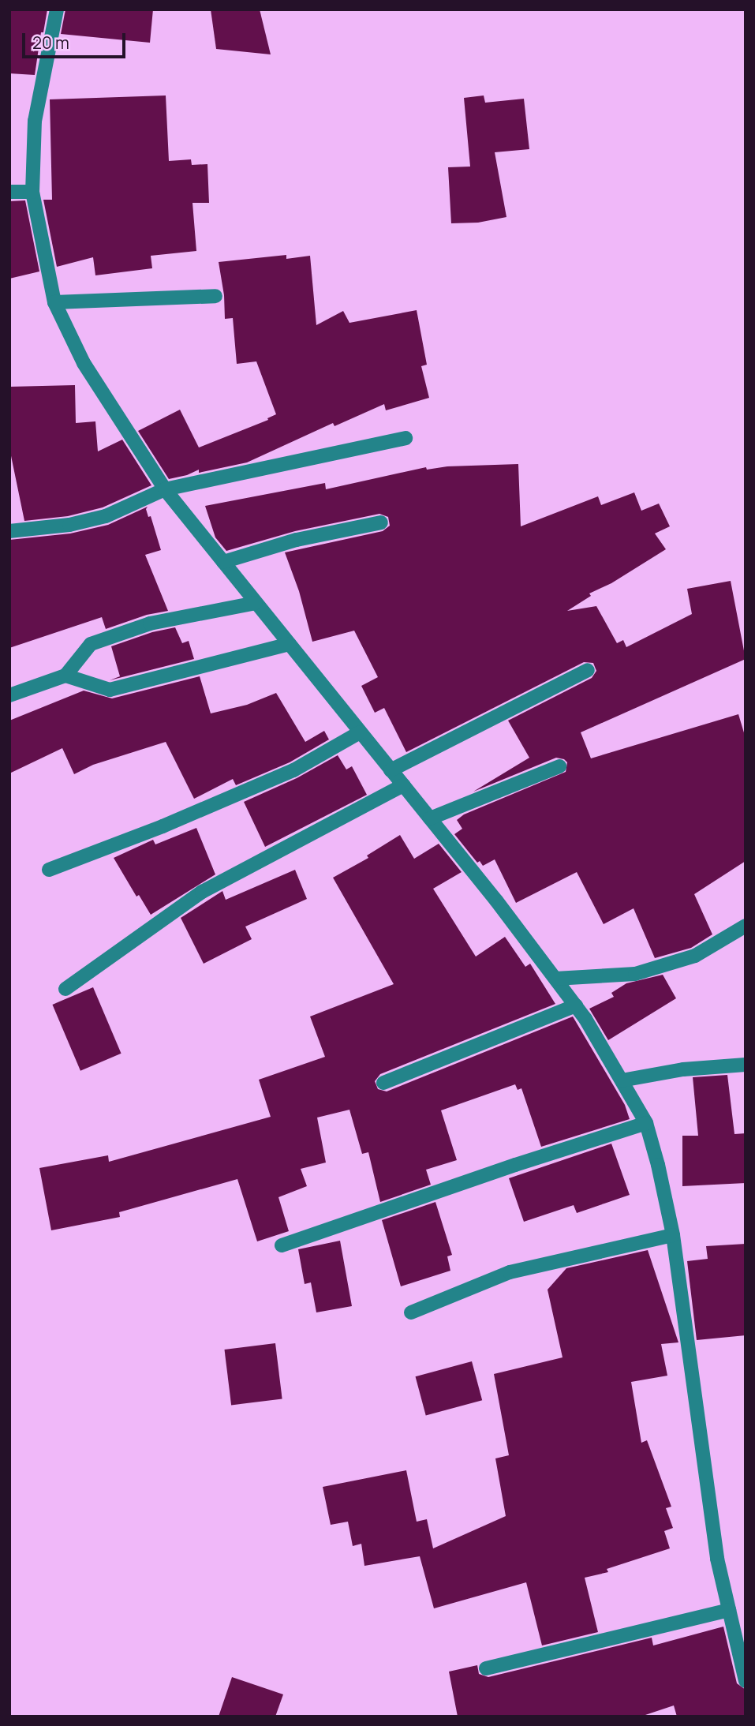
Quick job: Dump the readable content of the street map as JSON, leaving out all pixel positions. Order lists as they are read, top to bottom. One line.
{"scale_bar":"20 m"}
